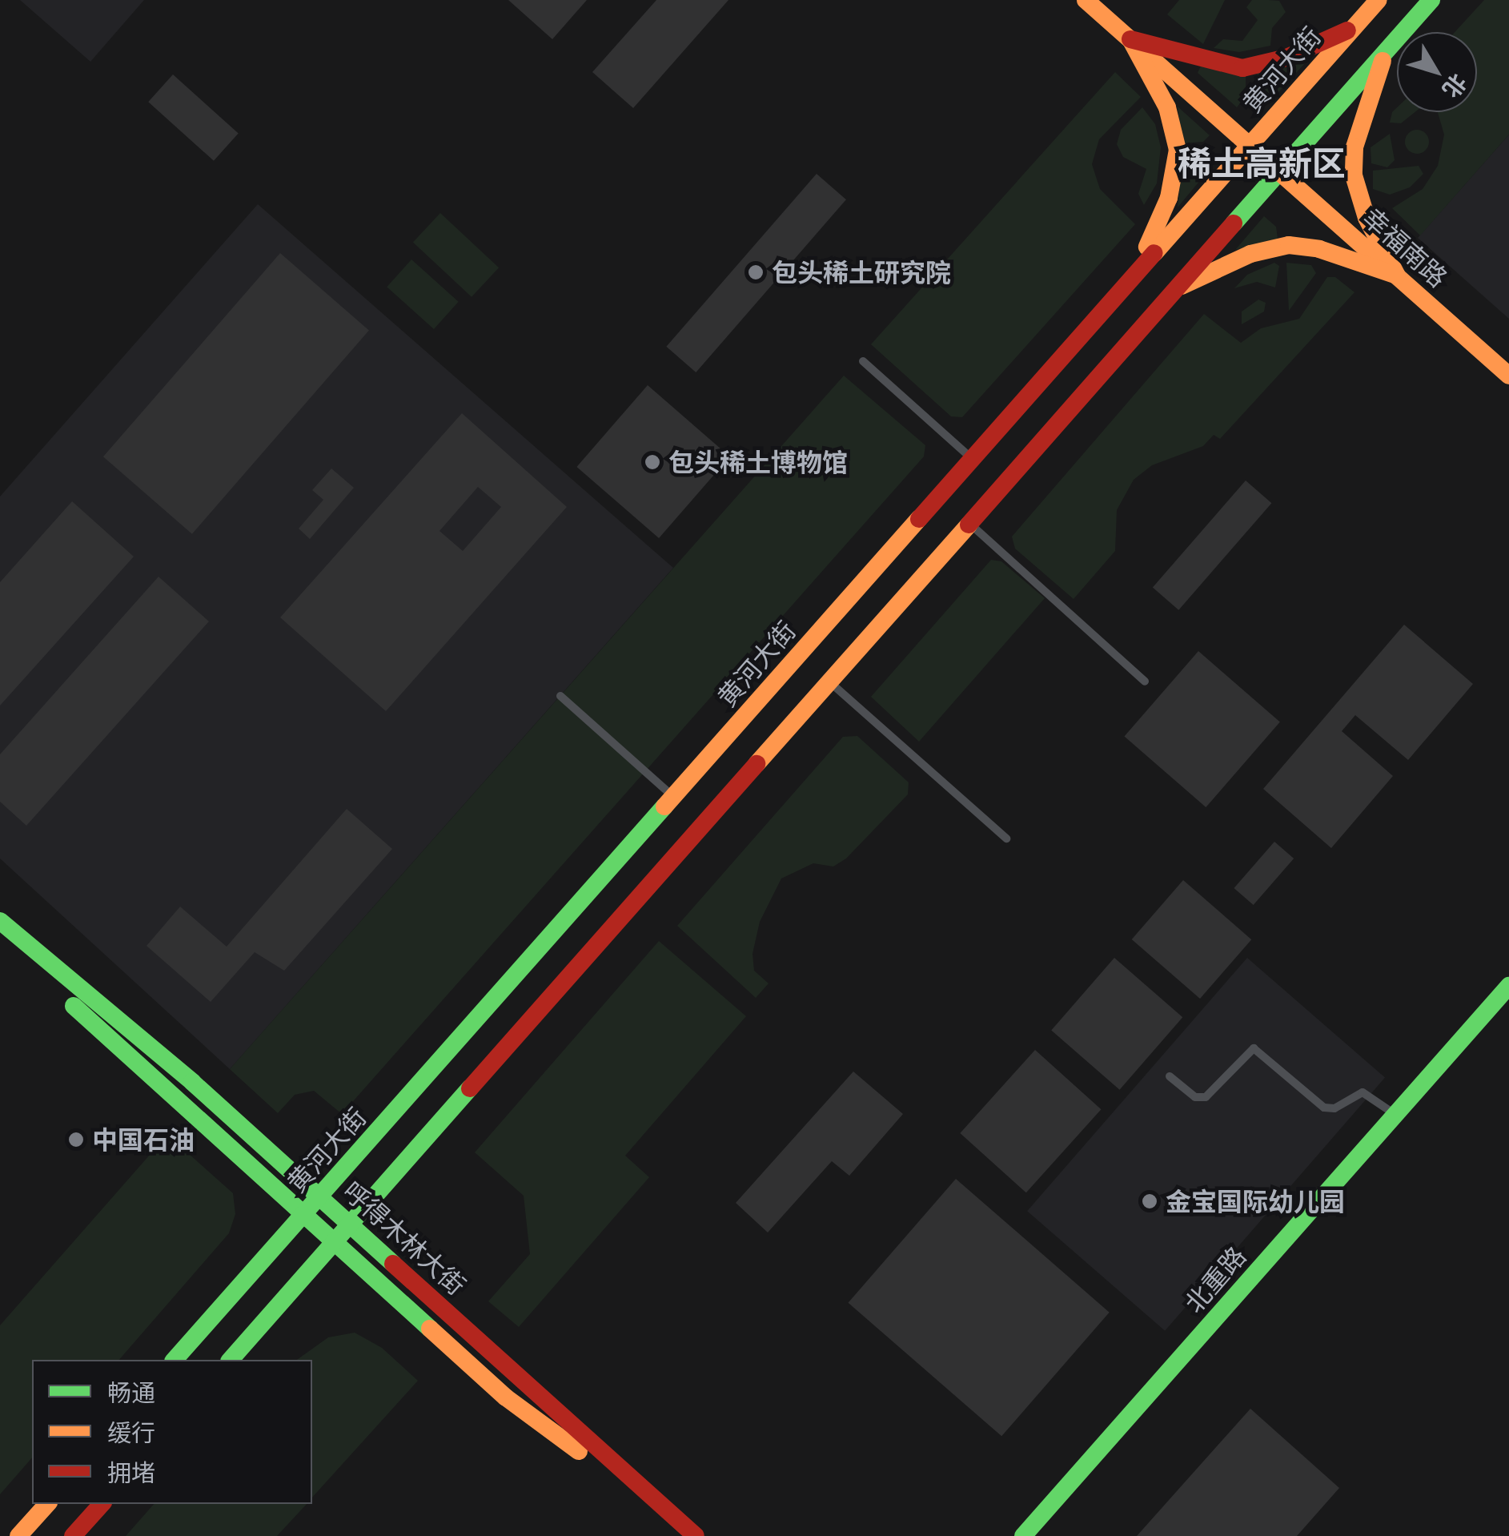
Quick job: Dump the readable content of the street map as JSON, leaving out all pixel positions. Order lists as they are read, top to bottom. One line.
{"streets":{"main road":["黄河大街","幸福南路","呼得木林大街","北重路"]},"crossings":[["黄河大街","幸福南路"],["黄河大街","呼得木林大街"]],"districts":["稀土高新区"],"places":["包头稀土研究院","包头稀土博物馆","中国石油","金宝国际幼儿园"],"legend":["畅通","缓行","拥堵"],"north":"bottom right"}
